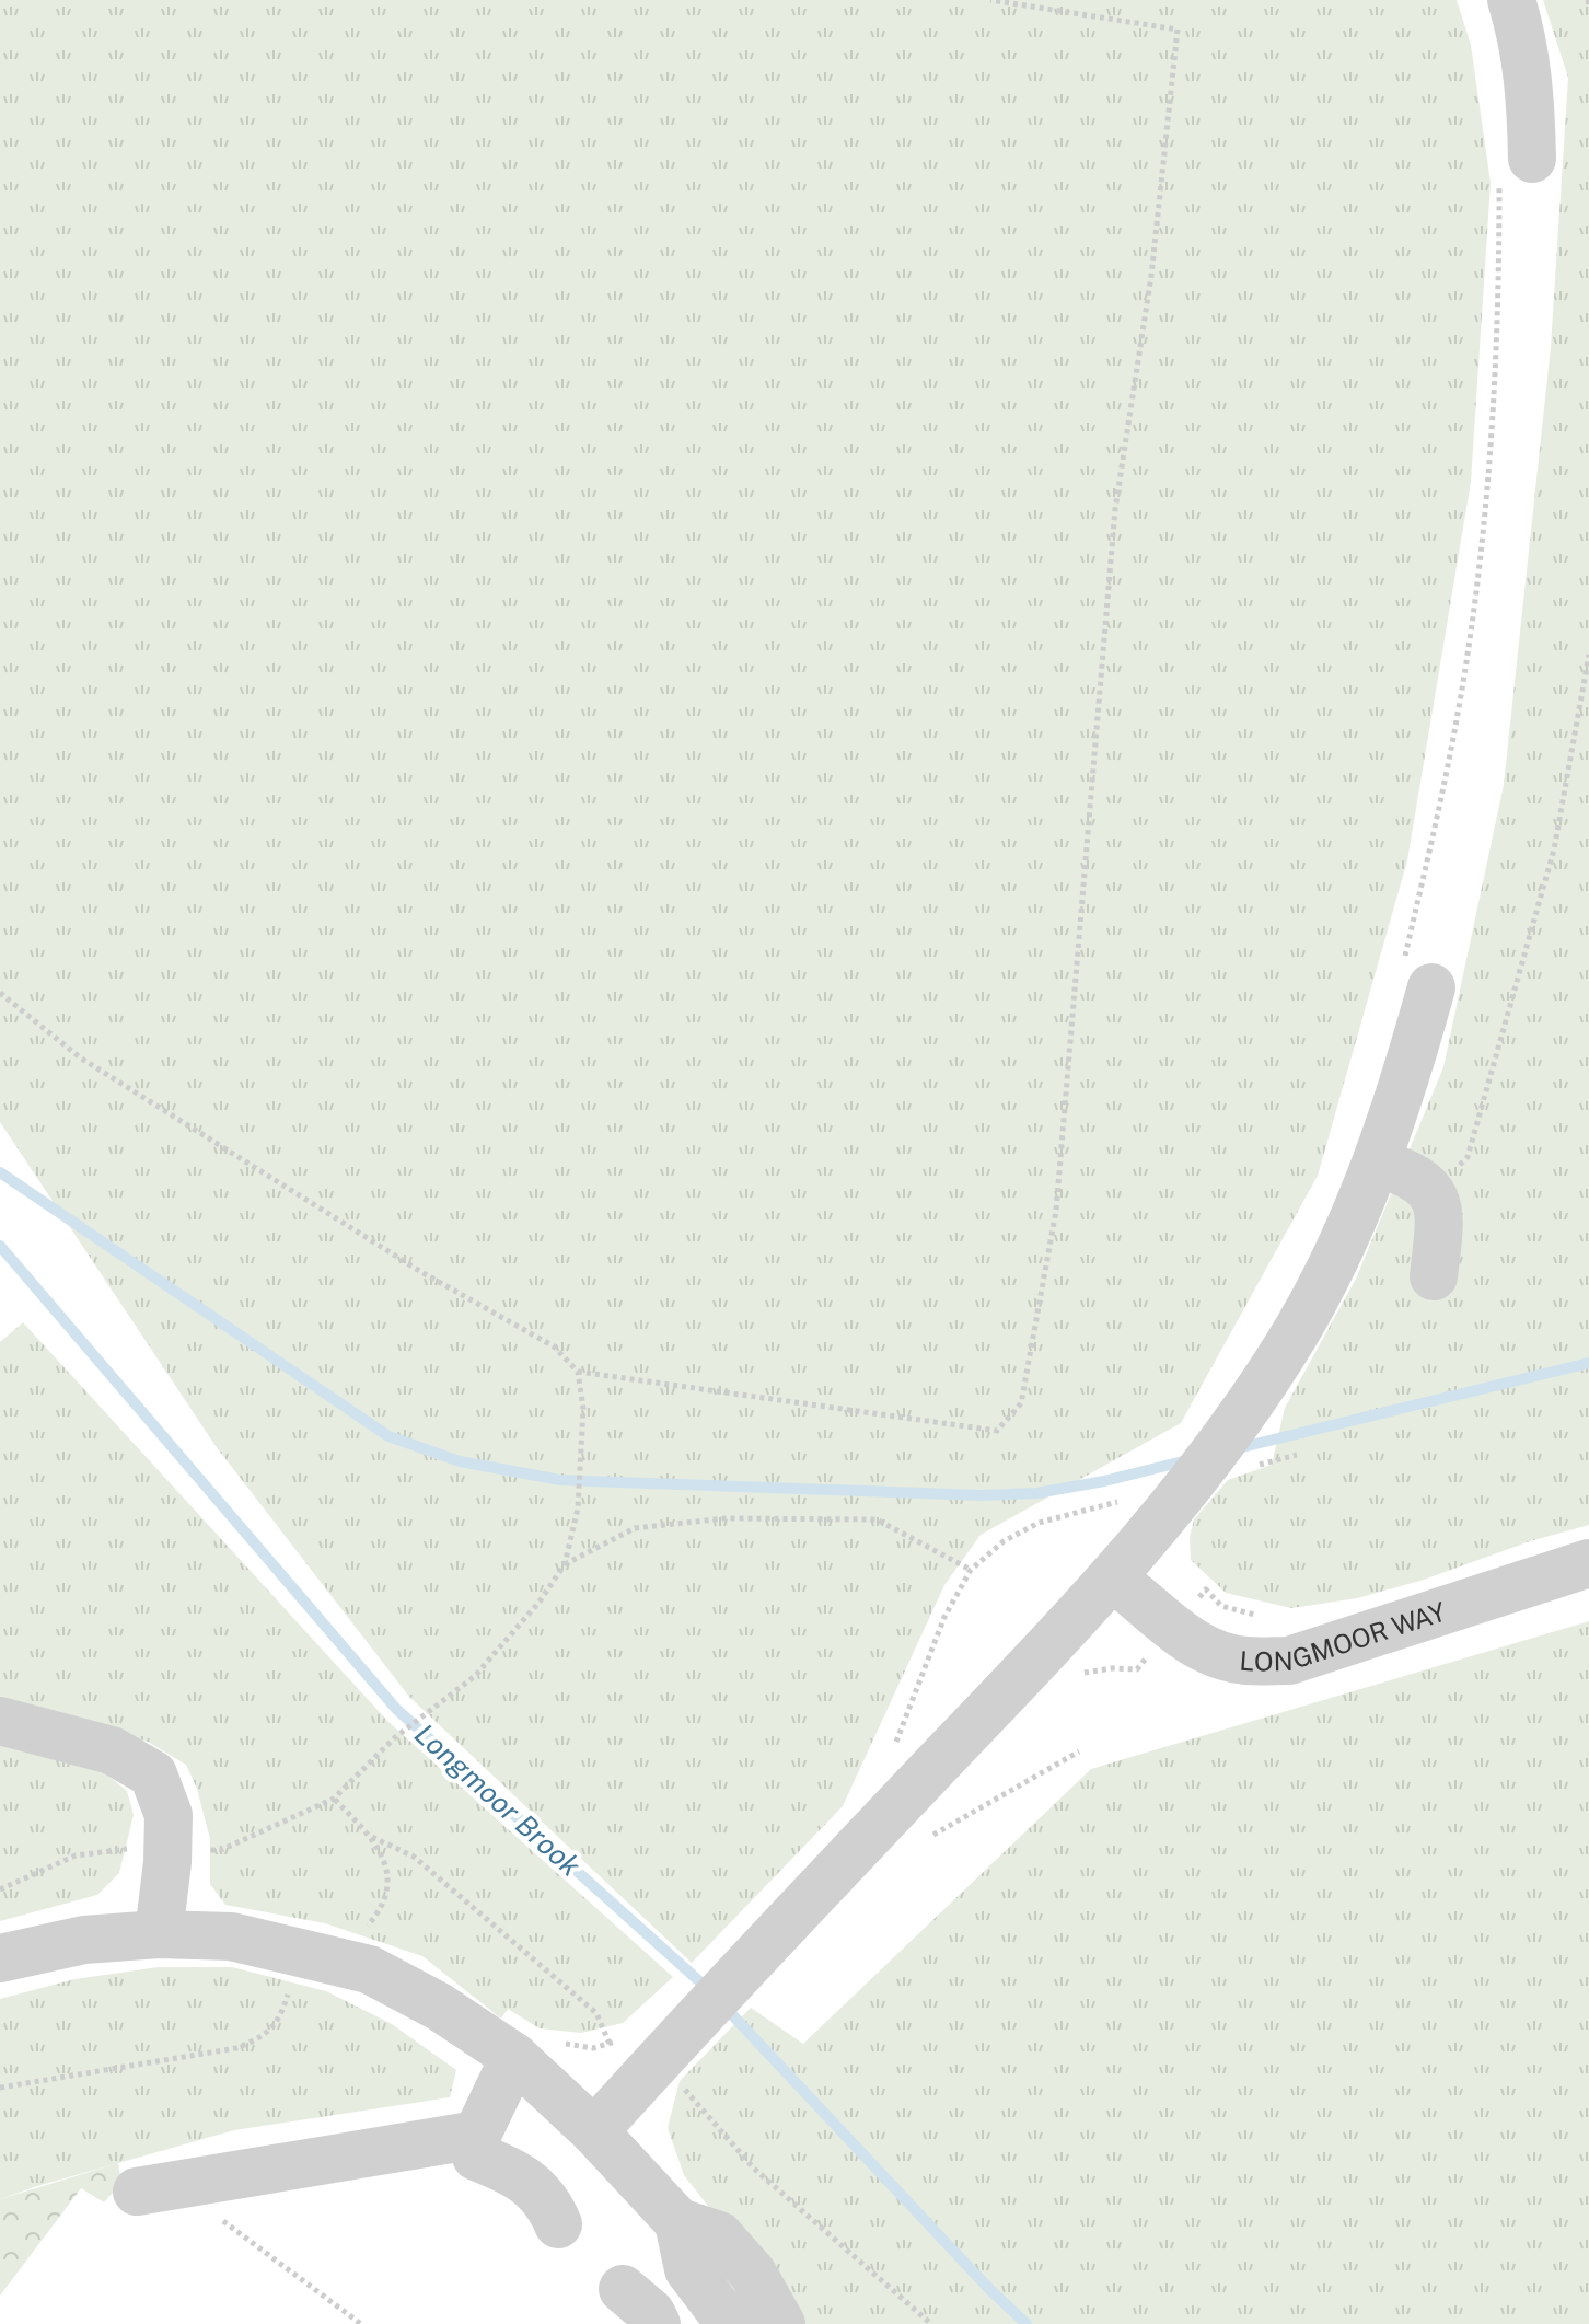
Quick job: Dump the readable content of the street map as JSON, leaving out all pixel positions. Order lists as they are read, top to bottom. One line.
{"streets":{"street":["LONGMOOR WAY"]},"water":["Longmoor Brook"]}
